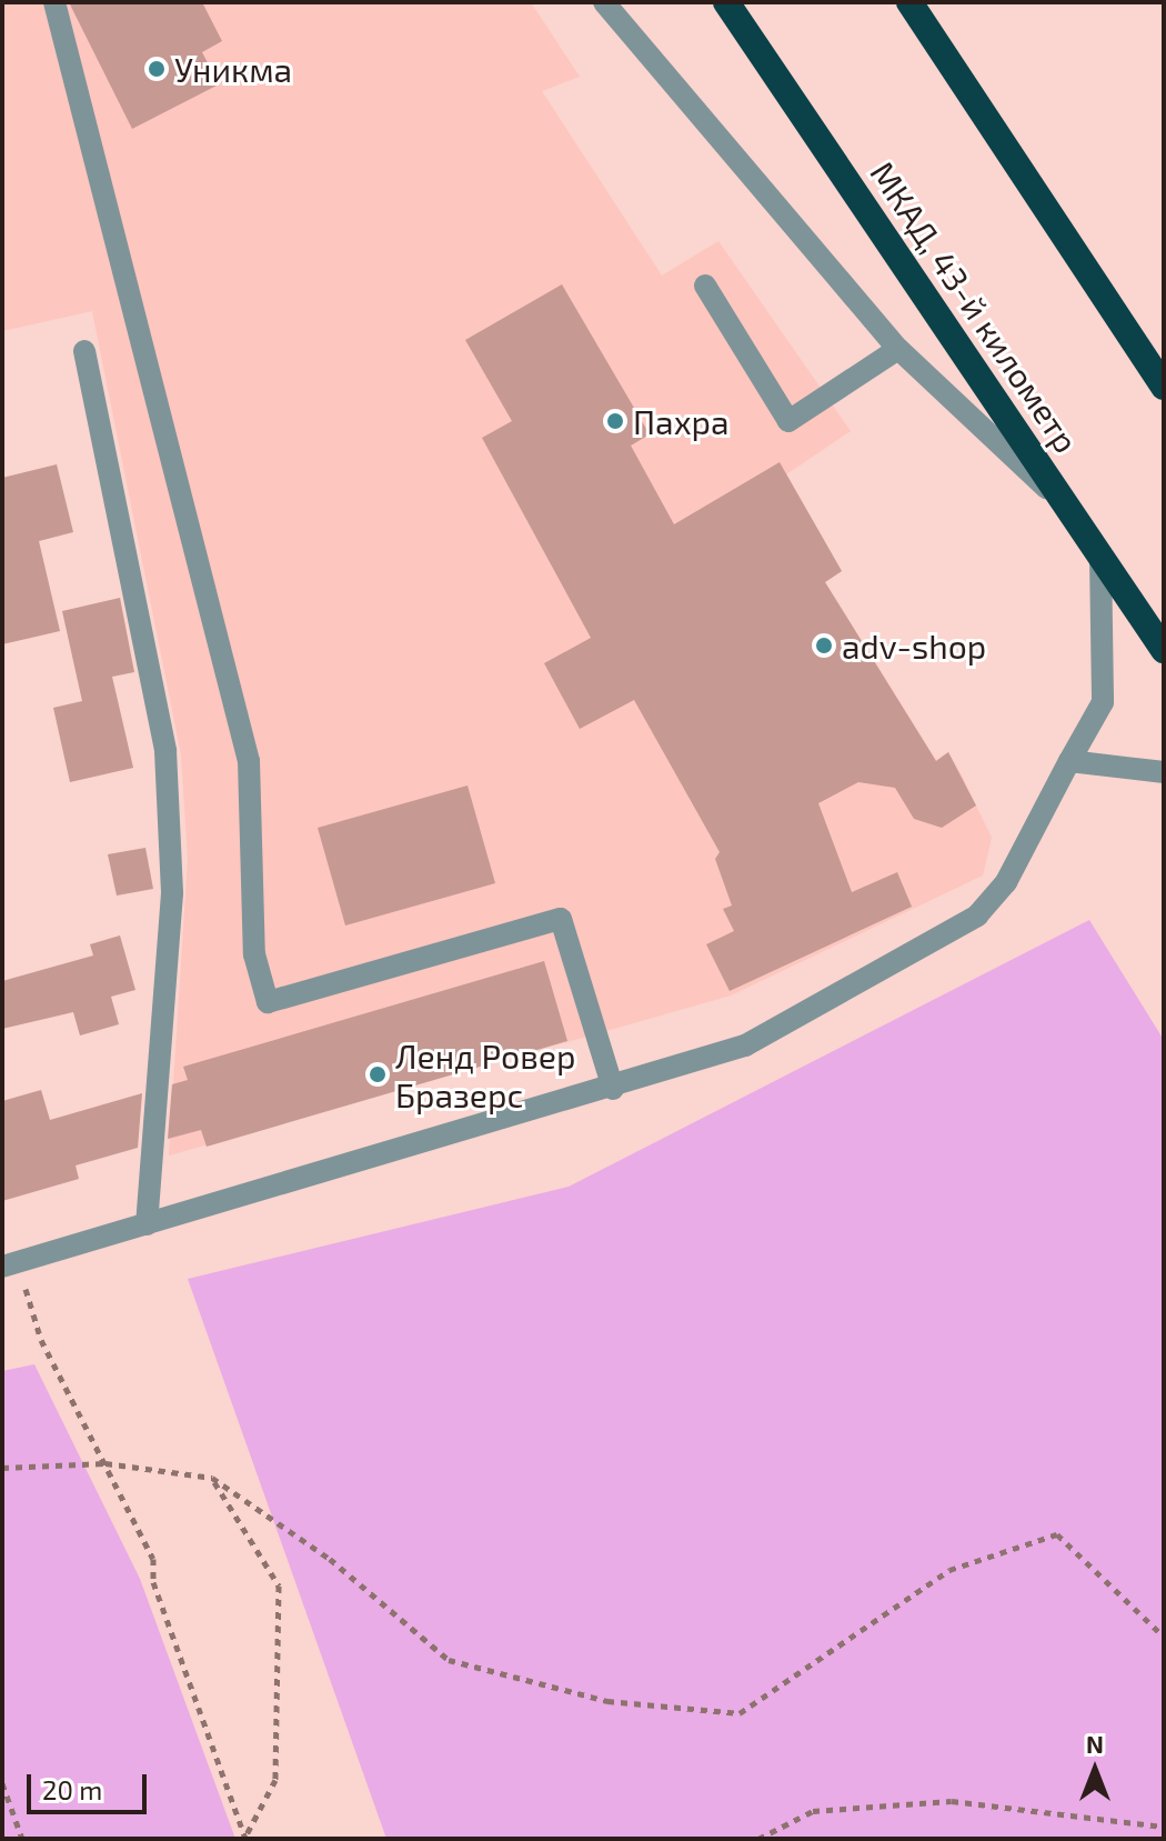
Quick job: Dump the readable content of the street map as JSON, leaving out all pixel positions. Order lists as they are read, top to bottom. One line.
{"streets":{"highway":["МКАД, 43-й километр"]},"places":["Уникма","Пахра","adv-shop","Ленд Ровер Бразерс"],"scale_bar":"20 m","north":"top"}
